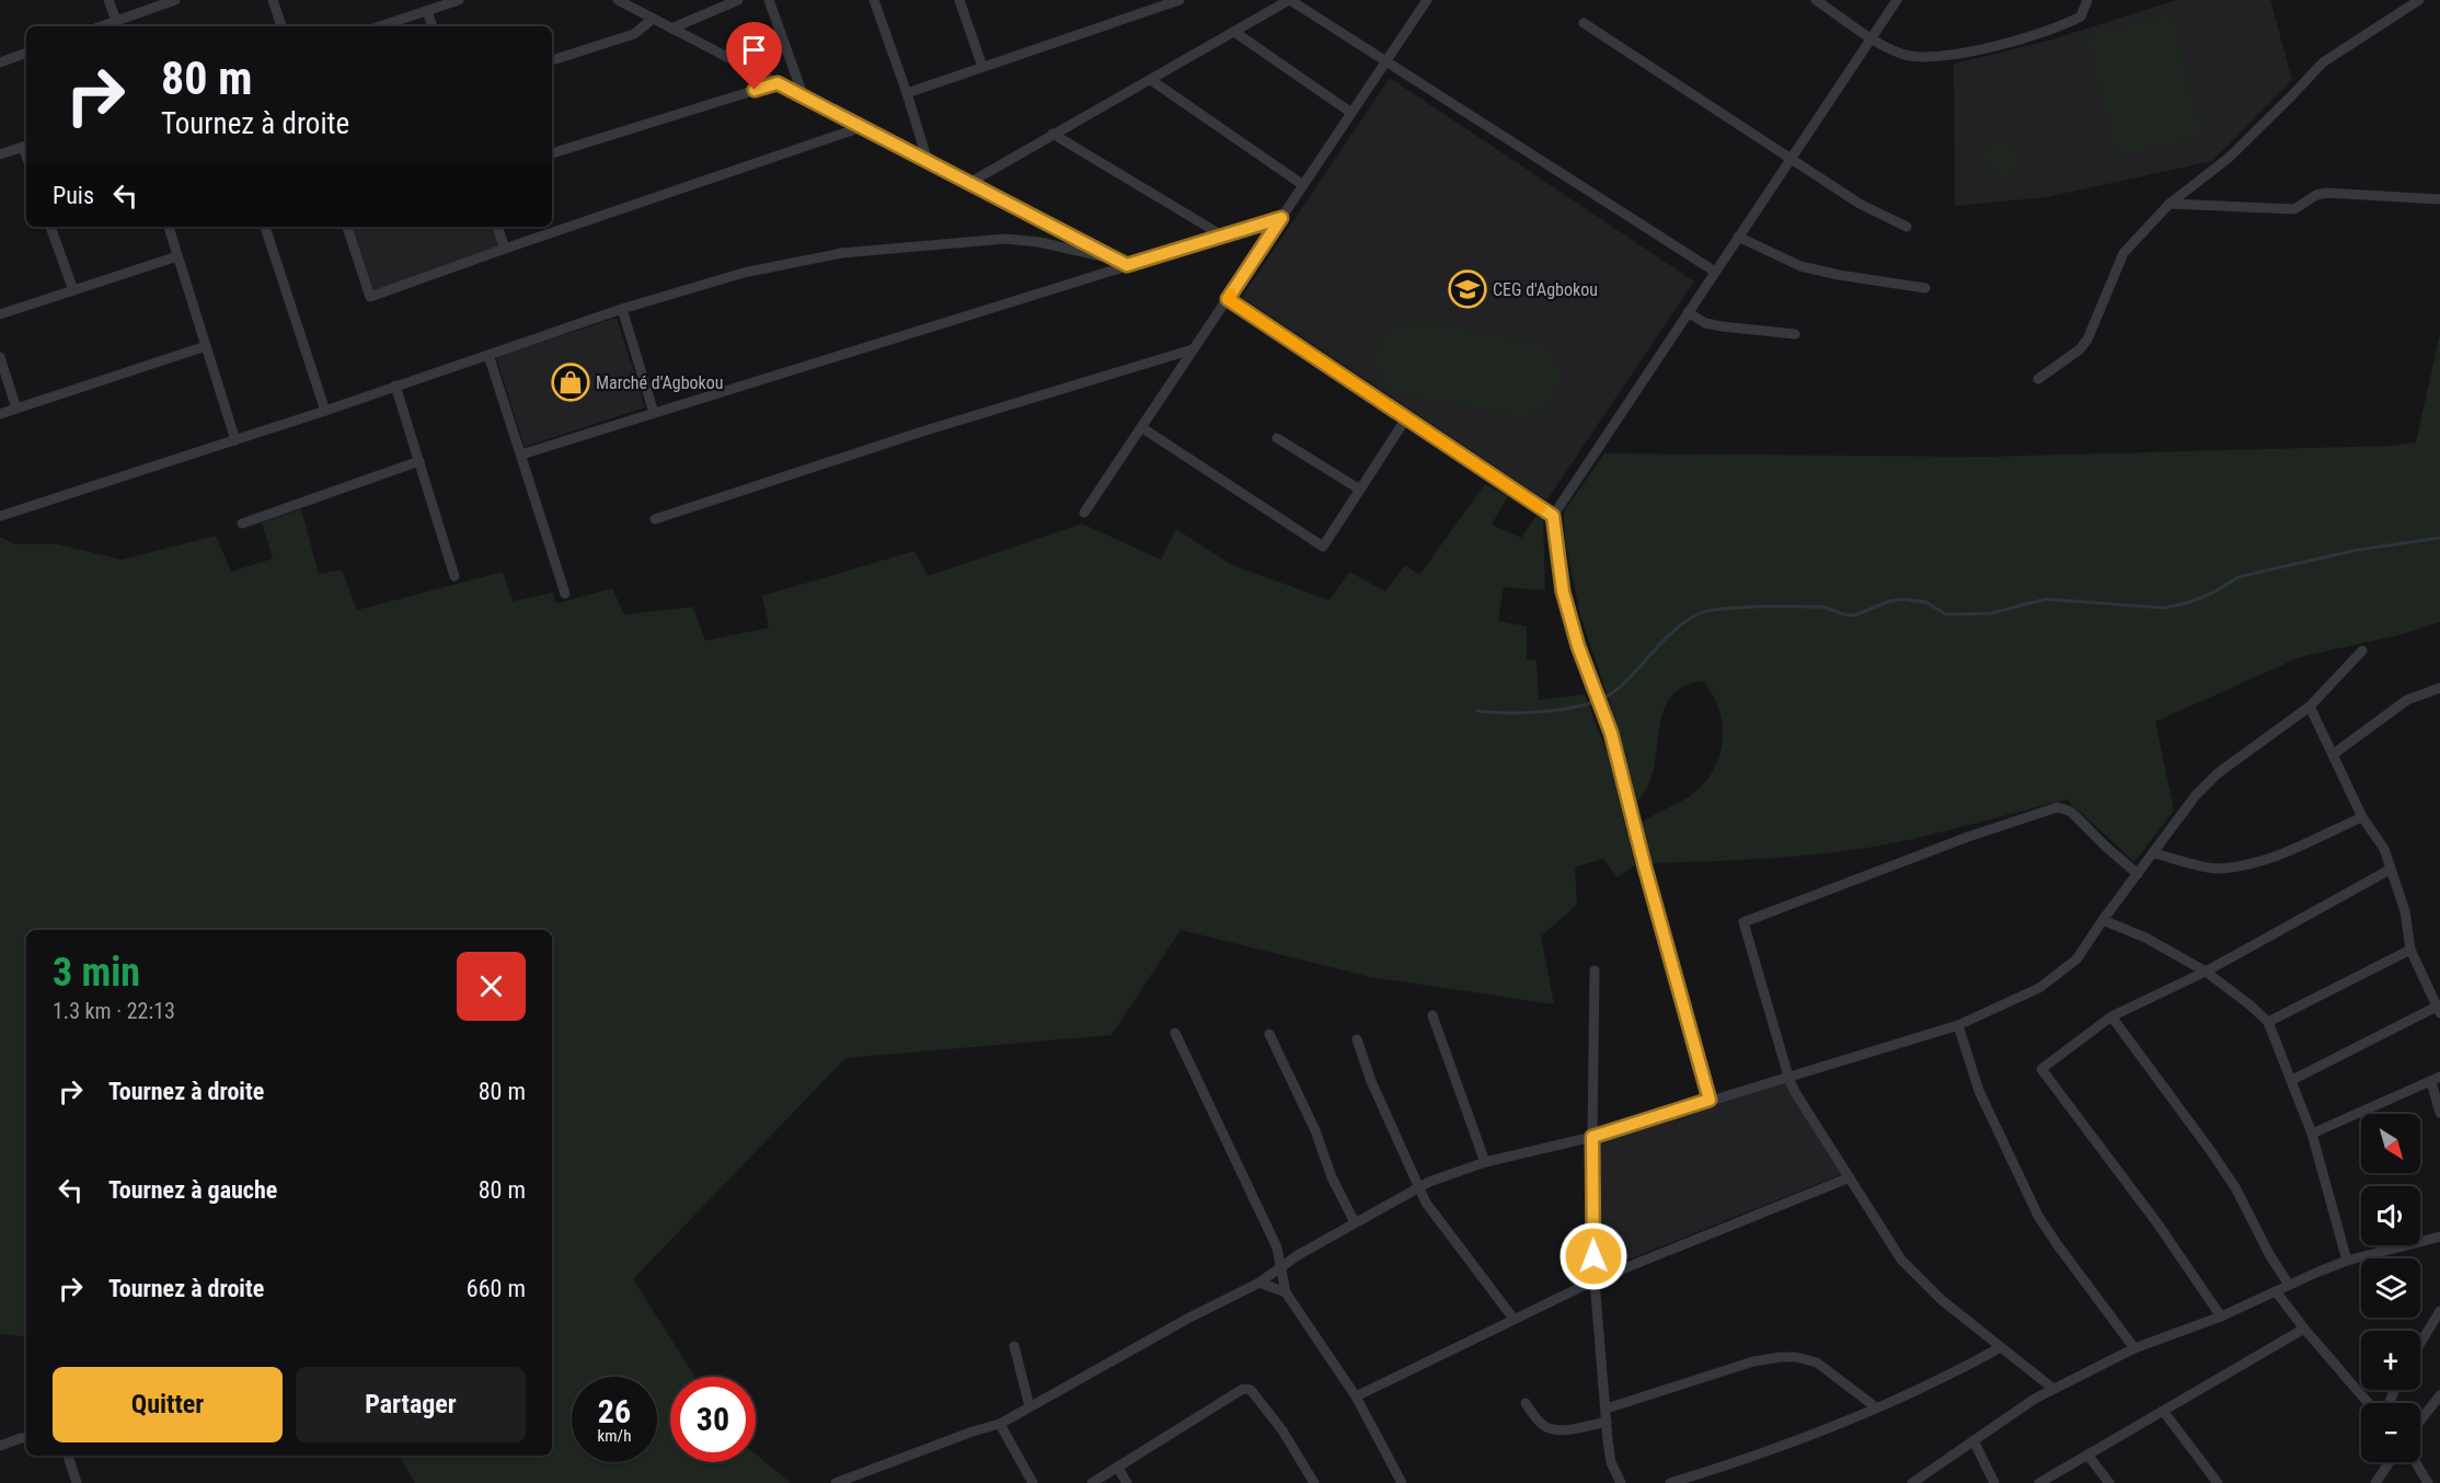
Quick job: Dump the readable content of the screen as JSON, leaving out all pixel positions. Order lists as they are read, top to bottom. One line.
{"places":{"school or university":["CEG d'Agbokou"],"shop":["Marché d'Agbokou"]},"north":"bottom right","page":{"turn":["80 m","Tournez à droite"],"then":"Puis","heading":["3 min","1.3 km · 22:13"],"list":[{"name":"Tournez à droite","value":"80 m"},{"name":"Tournez à gauche","value":"80 m"},{"name":"Tournez à droite","value":"660 m"}],"map_buttons":["+","−"],"buttons":["Quitter","Partager"],"speed":"26 km/h","limit":"30"}}
